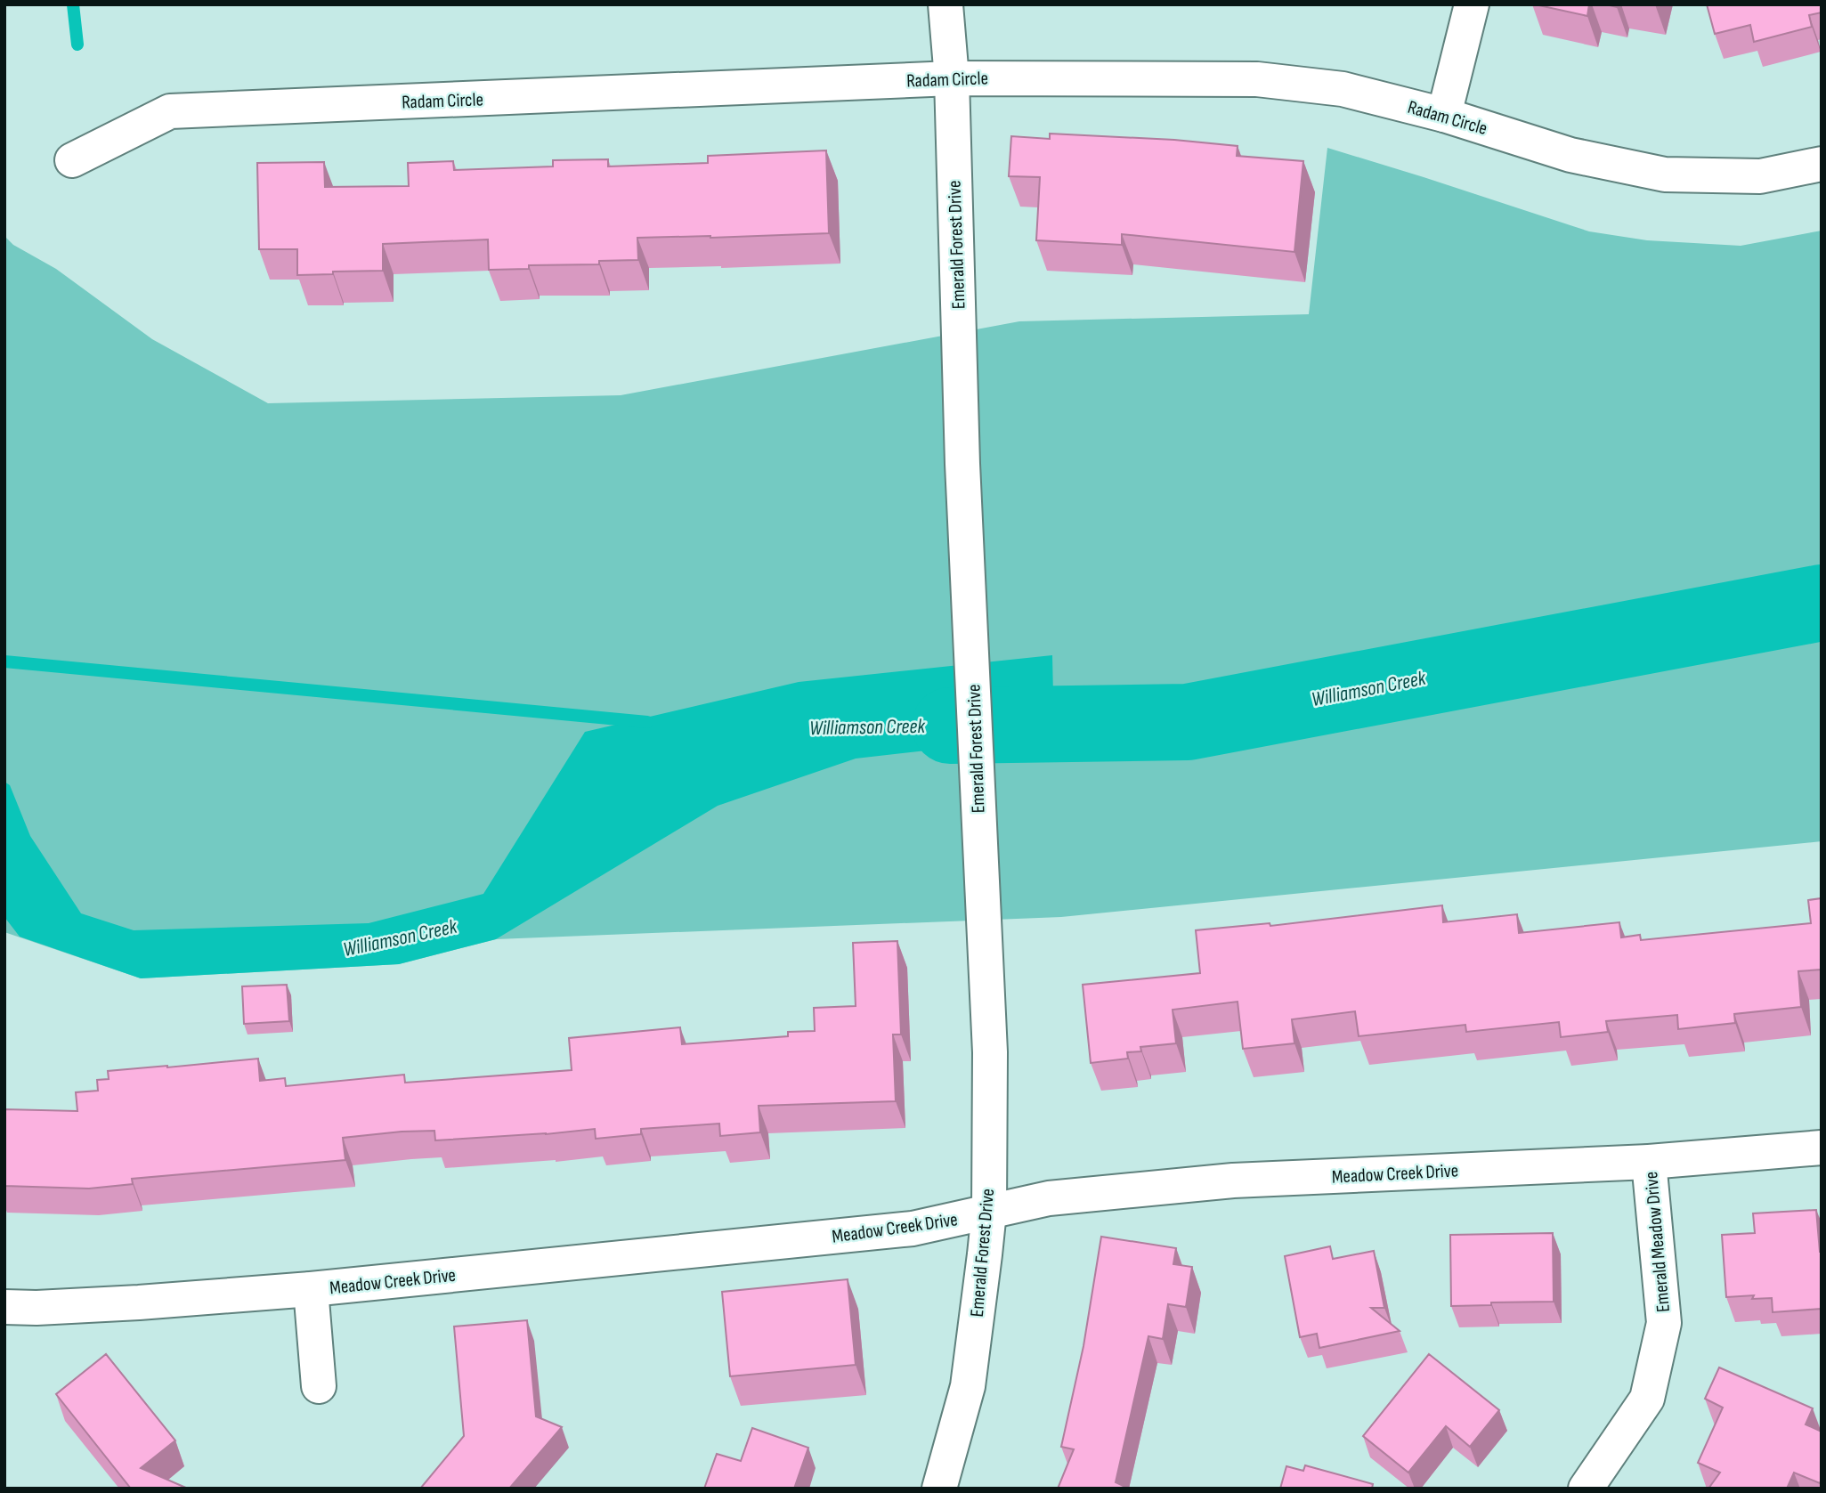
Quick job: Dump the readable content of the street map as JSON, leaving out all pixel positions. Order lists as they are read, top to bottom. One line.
{"streets":{"street":["Radam Circle","Emerald Forest Drive","Meadow Creek Drive","Emerald Meadow Drive"]},"crossings":[["Radam Circle","Emerald Forest Drive"],["Emerald Forest Drive","Meadow Creek Drive"],["Meadow Creek Drive","Emerald Meadow Drive"]],"water":["Williamson Creek"]}
